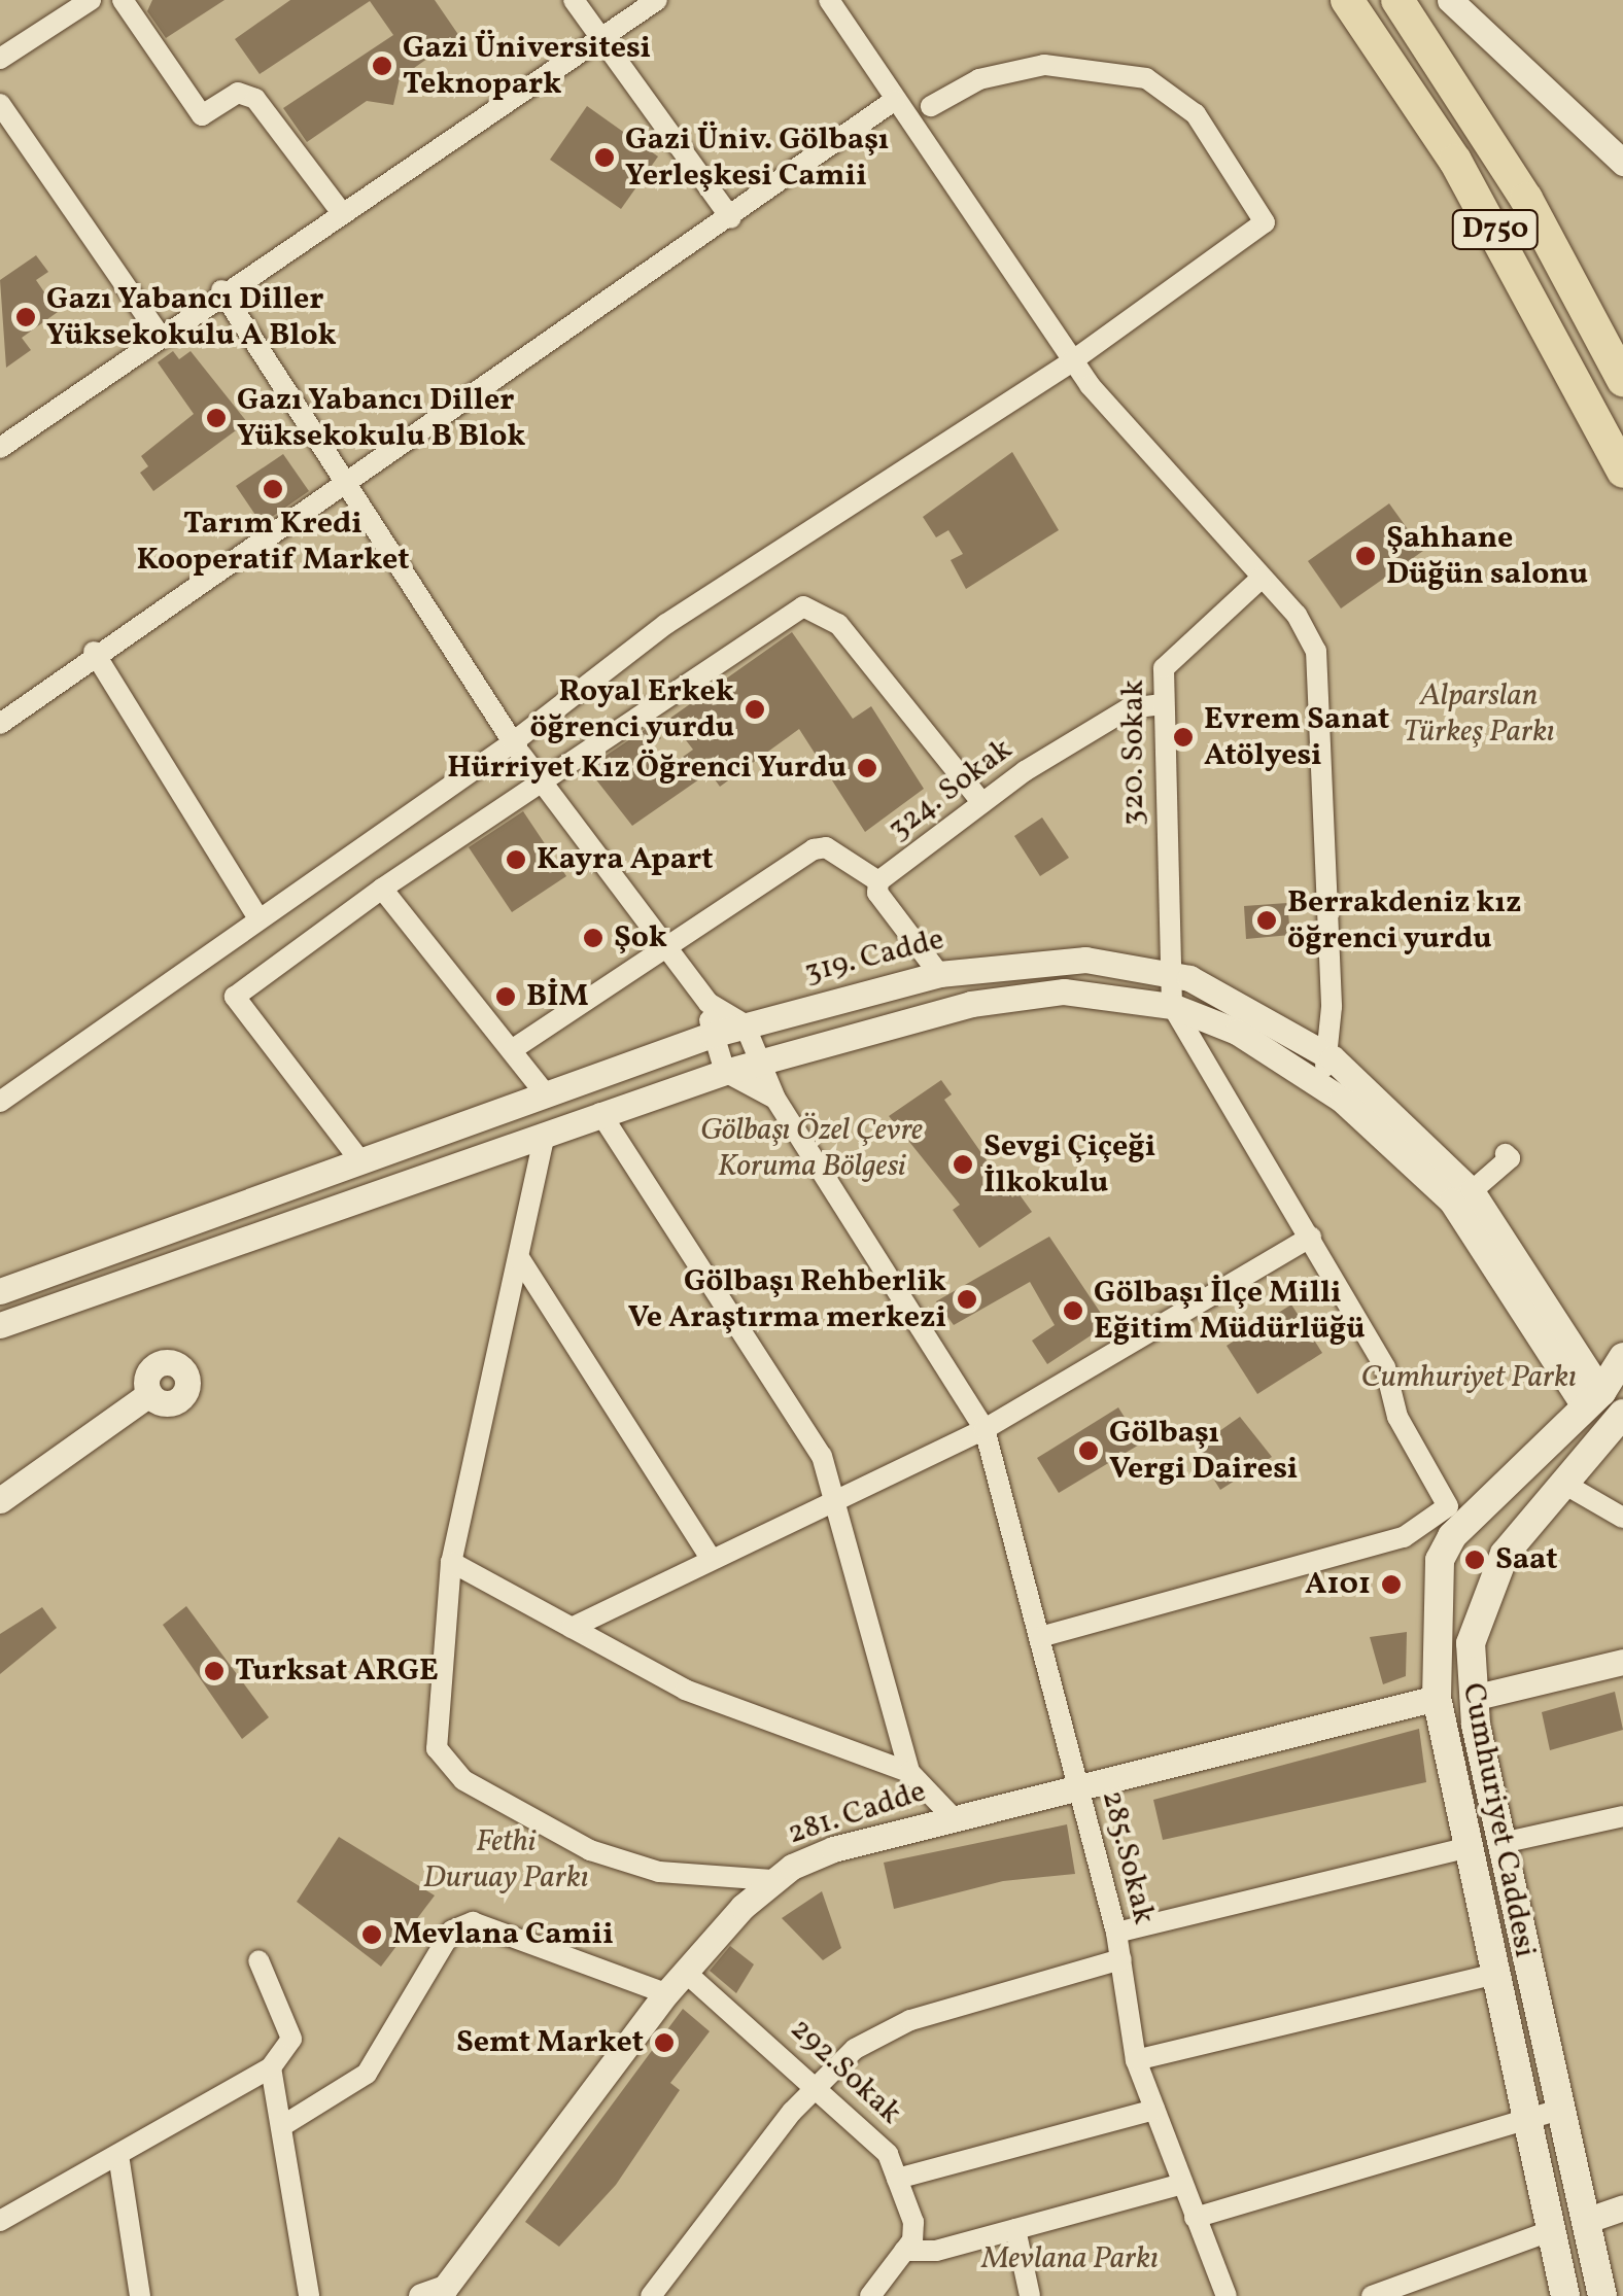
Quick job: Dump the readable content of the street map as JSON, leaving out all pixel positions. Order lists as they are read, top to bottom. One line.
{"streets":{"highway":["D750"],"main road":["Cumhuriyet Caddesi"],"street":["320. Sokak","324. Sokak","319. Cadde","281. Cadde","285.Sokak","292.Sokak"]},"crossings":[["320. Sokak","324. Sokak"],["320. Sokak","319. Cadde"],["324. Sokak","319. Cadde"],["319. Cadde","Cumhuriyet Caddesi"],["319. Cadde","285.Sokak"],["281. Cadde","Cumhuriyet Caddesi"],["281. Cadde","285.Sokak"],["281. Cadde","292.Sokak"]],"parks":["Alparslan Türkeş Parkı","Gölbaşı Özel Çevre Koruma Bölgesi","Cumhuriyet Parkı","Fethi Duruay Parkı","Mevlana Parkı"],"places":["Gazi Üniversitesi Teknopark","Gazi Üniv. Gölbaşı Yerleşkesi Camii","Gazı Yabancı Diller Yüksekokulu A Blok","Gazı Yabancı Diller Yüksekokulu B Blok","Tarım Kredi Kooperatif Market","Şahhane Düğün salonu","Royal Erkek öğrenci yurdu","Evrem Sanat Atölyesi","Hürriyet Kız Öğrenci Yurdu","Kayra Apart","Berrakdeniz kız öğrenci yurdu","Şok","BİM","Sevgi Çiçeği İlkokulu","Gölbaşı Rehberlik Ve Araştırma merkezi","Gölbaşı İlçe Milli Eğitim Müdürlüğü","Gölbaşı Vergi Dairesi","Saat","A101","Turksat ARGE","Mevlana Camii","Semt Market"]}
